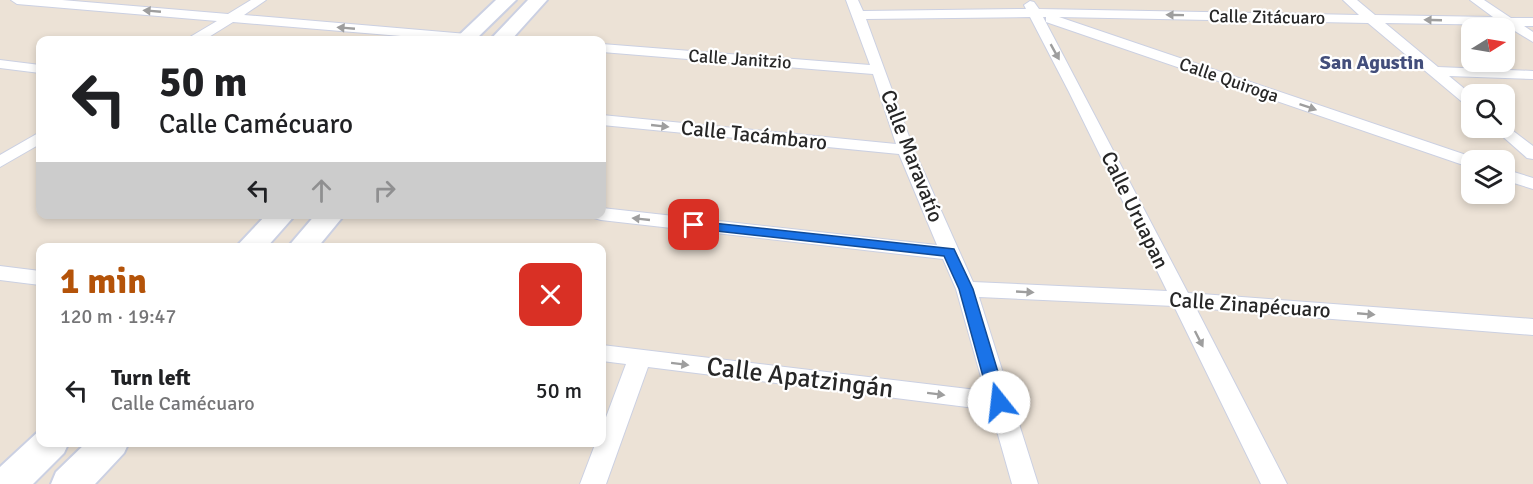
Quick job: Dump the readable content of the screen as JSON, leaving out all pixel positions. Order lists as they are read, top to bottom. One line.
{"streets":{"street":["Calle Zitácuaro","Calle Janitzio","Calle Quiroga","Calle Tacámbaro","Calle Maravatío","Calle Uruapan","Calle Zinapécuaro","Calle Apatzingán"]},"crossings":[["Calle Zitácuaro","Calle Quiroga"],["Calle Zitácuaro","Calle Maravatío"],["Calle Zitácuaro","Calle Uruapan"],["Calle Janitzio","Calle Maravatío"],["Calle Quiroga","Calle Uruapan"],["Calle Tacámbaro","Calle Maravatío"],["Calle Maravatío","Calle Zinapécuaro"],["Calle Maravatío","Calle Apatzingán"],["Calle Uruapan","Calle Zinapécuaro"]],"one_way":["Calle Zitácuaro","Calle Uruapan","Calle Zinapécuaro"],"districts":["San Agustin"],"north":"right","page":{"turn":["50 m","Calle Camécuaro"],"heading":["1 min","120 m · 19:47"],"list":[{"name":"Turn left","note":"Calle Camécuaro","value":"50 m"}]}}
